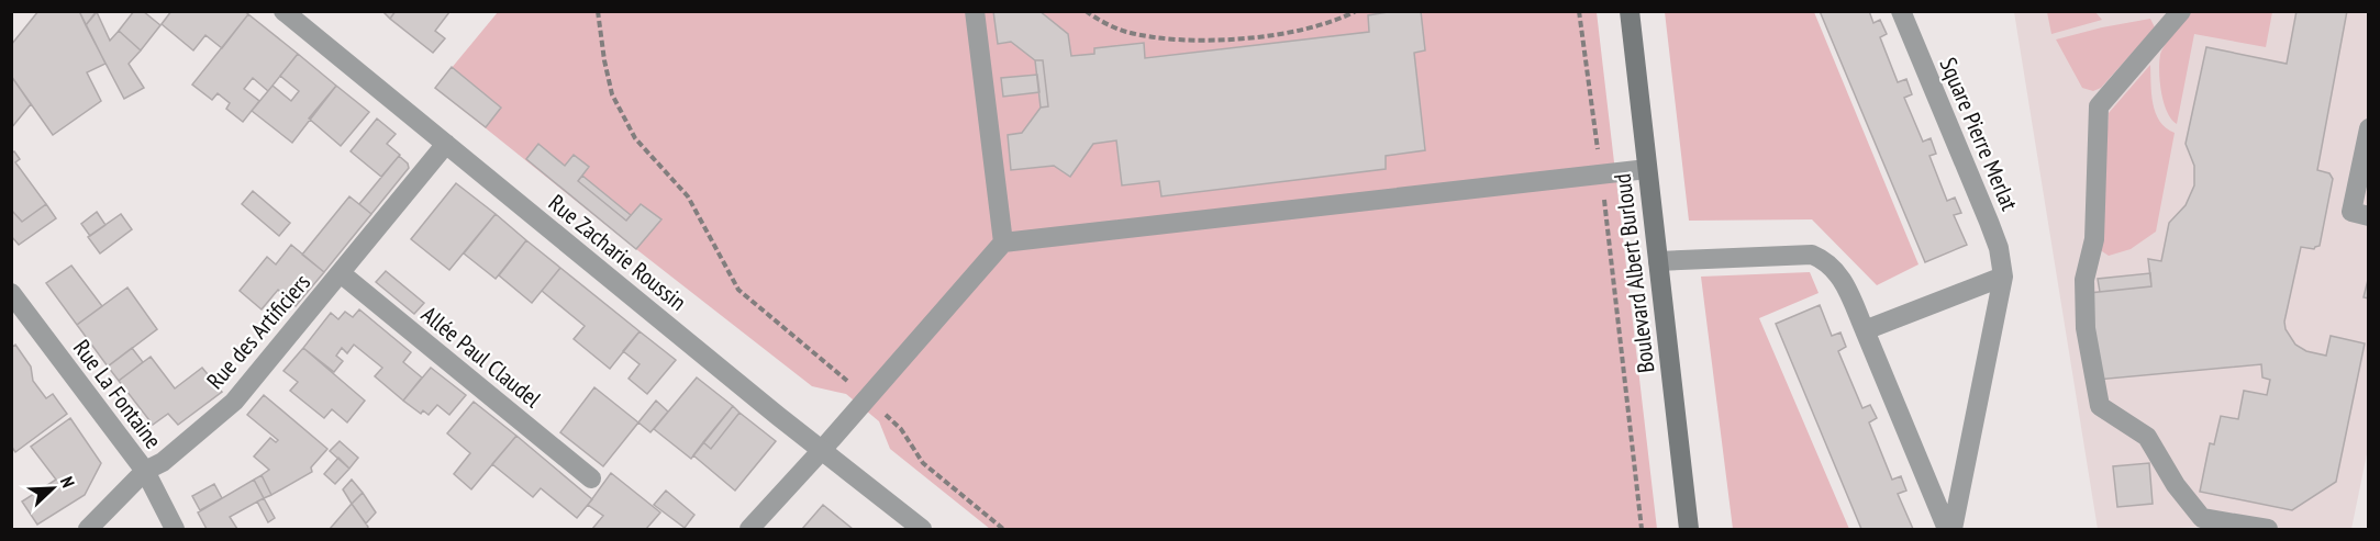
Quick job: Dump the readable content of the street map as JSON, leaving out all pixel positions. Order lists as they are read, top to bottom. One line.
{"streets":{"street":["Square Pierre Merlat","Rue Zacharie Roussin","Boulevard Albert Burloud","Rue des Artificiers","Allée Paul Claudel","Rue La Fontaine"]},"crossings":[["Rue Zacharie Roussin","Rue des Artificiers"],["Rue des Artificiers","Allée Paul Claudel"],["Rue des Artificiers","Rue La Fontaine"]],"north":"top right"}
